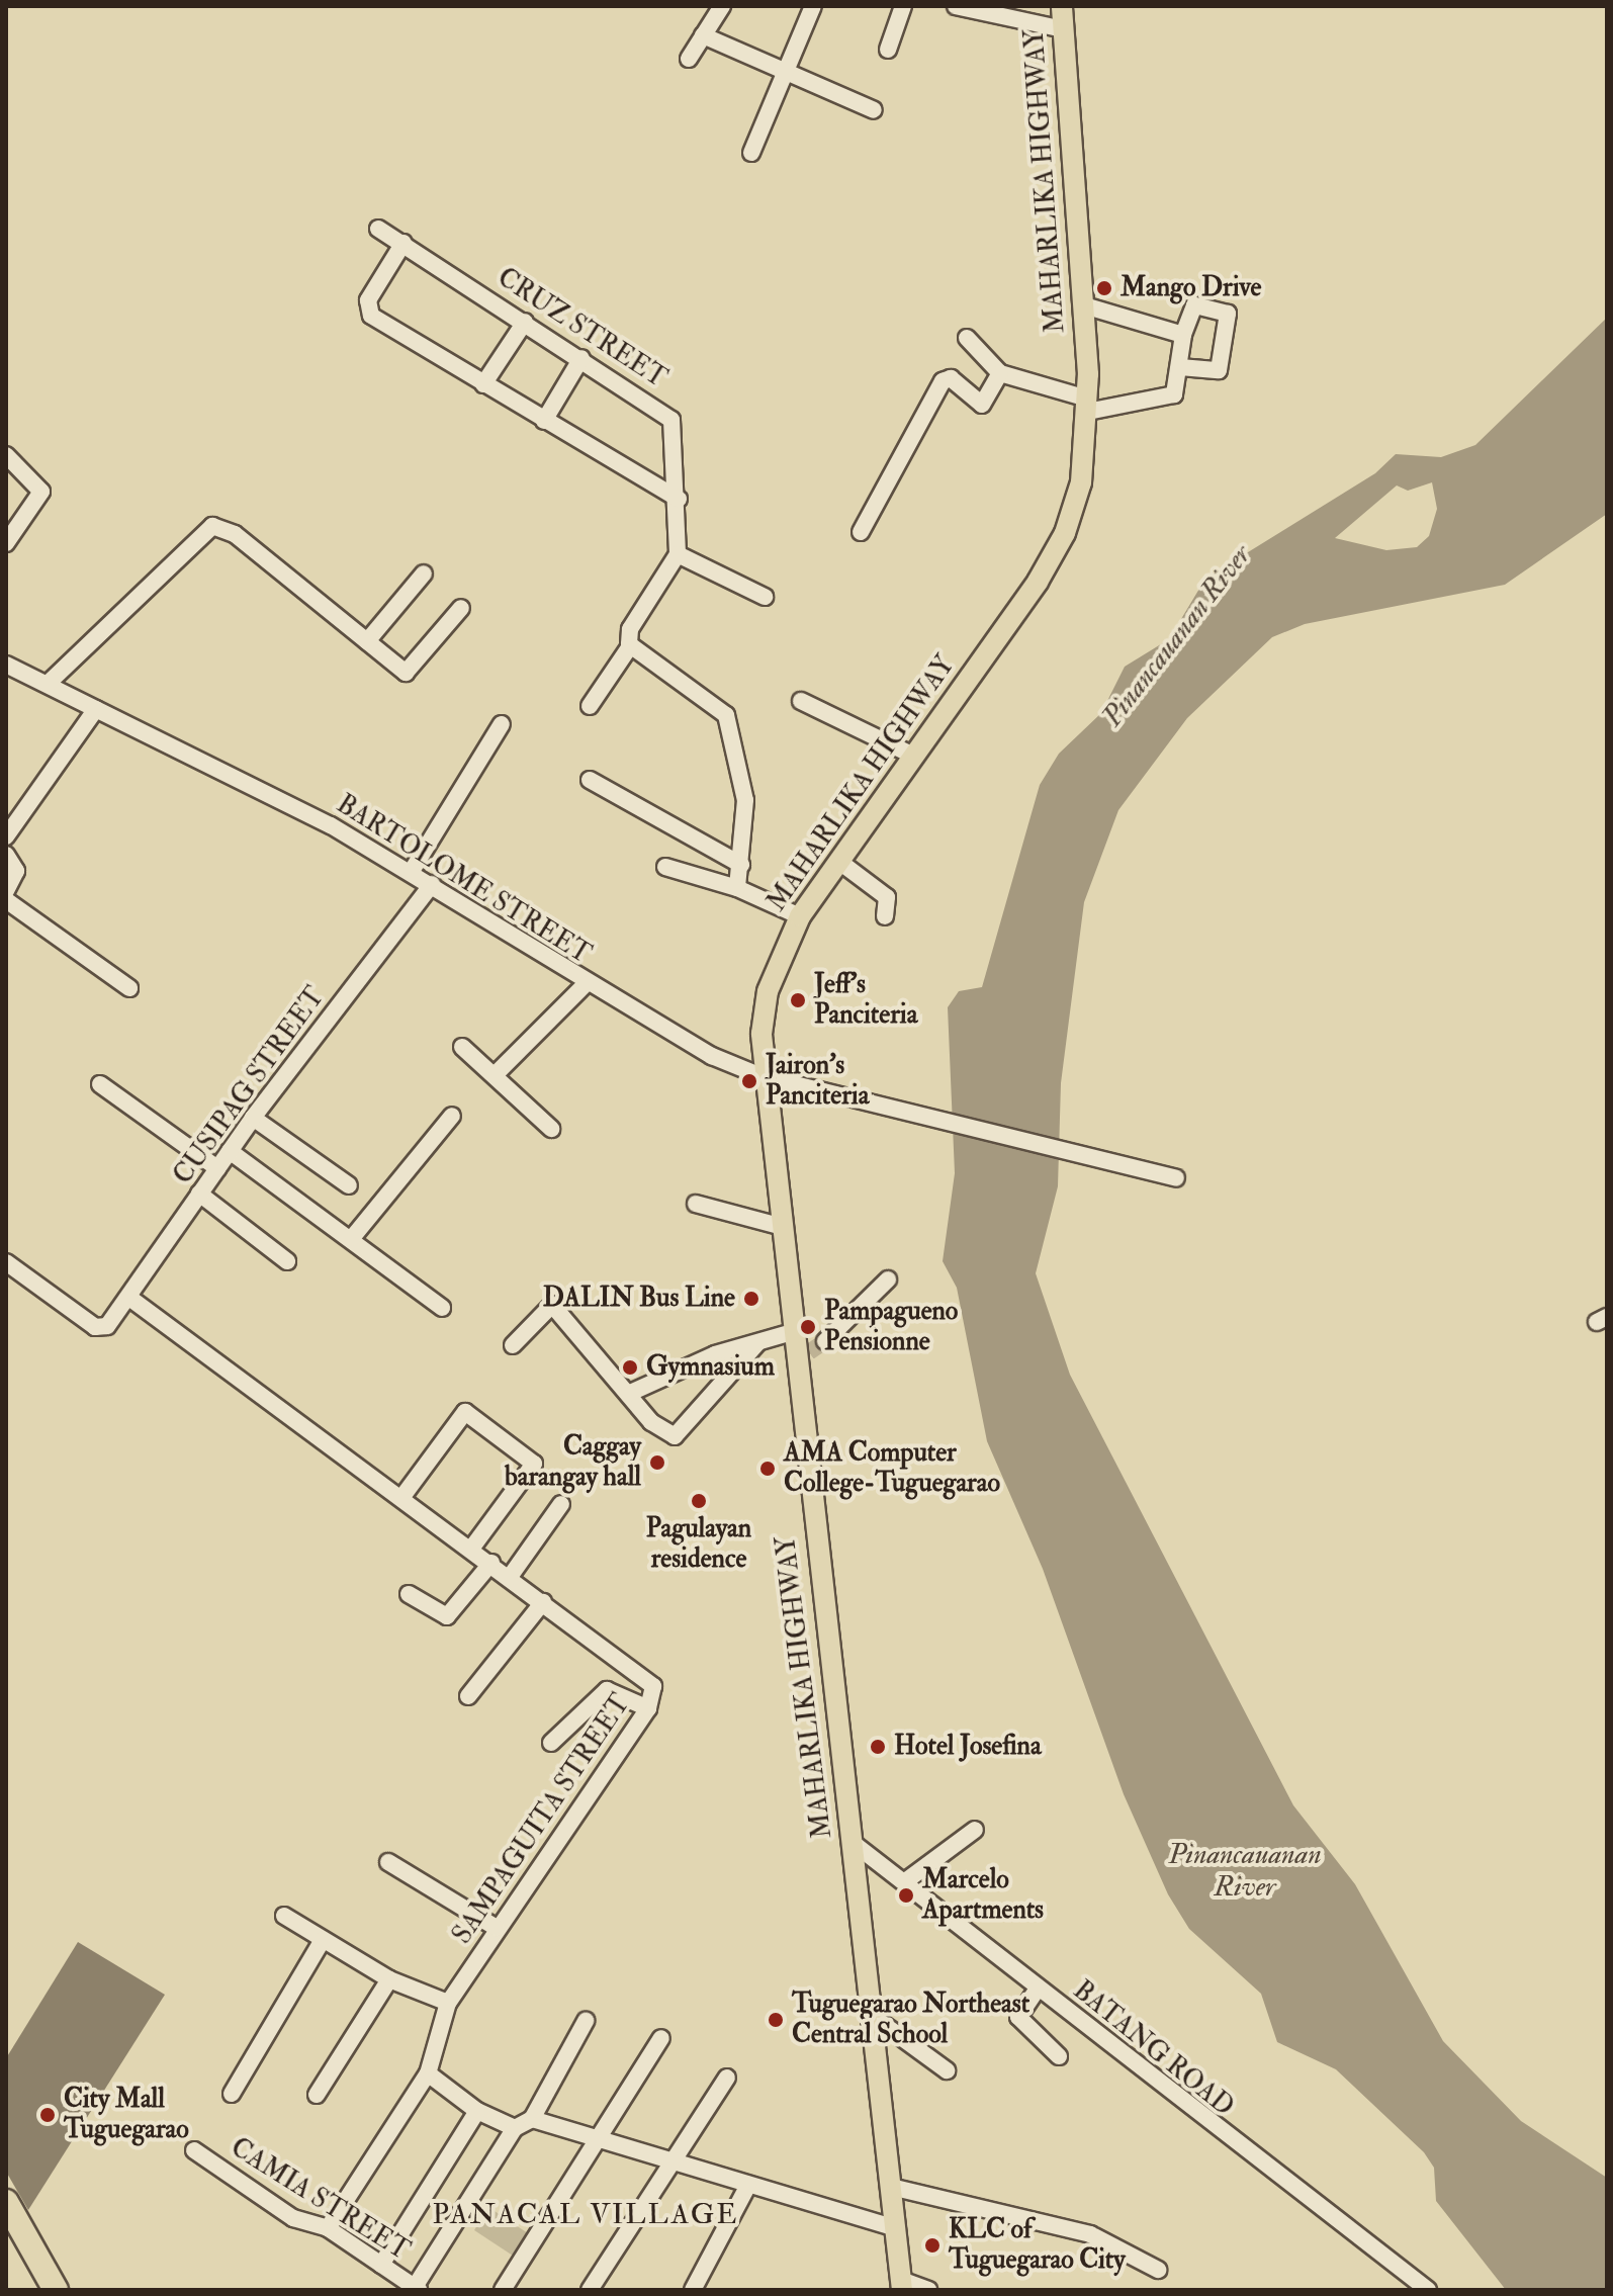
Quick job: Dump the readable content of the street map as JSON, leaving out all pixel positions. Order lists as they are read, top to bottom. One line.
{"streets":{"main road":["MAHARLIKA HIGHWAY"],"street":["CRUZ STREET","BARTOLOME STREET","CUSIPAG STREET","SAMPAGUITA STREET","BATANG ROAD","CAMIA STREET"]},"crossings":[["MAHARLIKA HIGHWAY","BARTOLOME STREET"],["MAHARLIKA HIGHWAY","BATANG ROAD"],["BARTOLOME STREET","CUSIPAG STREET"],["CUSIPAG STREET","SAMPAGUITA STREET"],["SAMPAGUITA STREET","CAMIA STREET"]],"districts":["PANACAL VILLAGE"],"water":["Pinancauanan River"],"places":["Mango Drive","Jeff's Panciteria","Jairon's Panciteria","DALIN Bus Line","Pampagueno Pensionne","Gymnasium","Caggay barangay hall","AMA Computer College-Tuguegarao","Pagulayan residence","Hotel Josefina","Marcelo Apartments","Tuguegarao Northeast Central School","City Mall Tuguegarao","KLC of Tuguegarao City"]}
